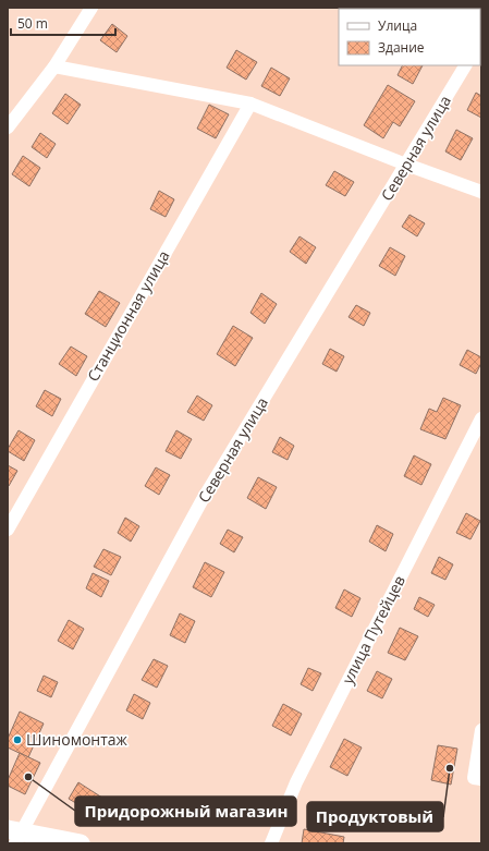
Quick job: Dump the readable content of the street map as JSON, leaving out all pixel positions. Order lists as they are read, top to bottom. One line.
{"streets":{"street":["Северная улица","Станционная улица","улица Путейцев"]},"places":["Шиномонтаж","Продуктовый","Придорожный магазин"],"legend":["Улица","Здание"],"scale_bar":"50 m"}
